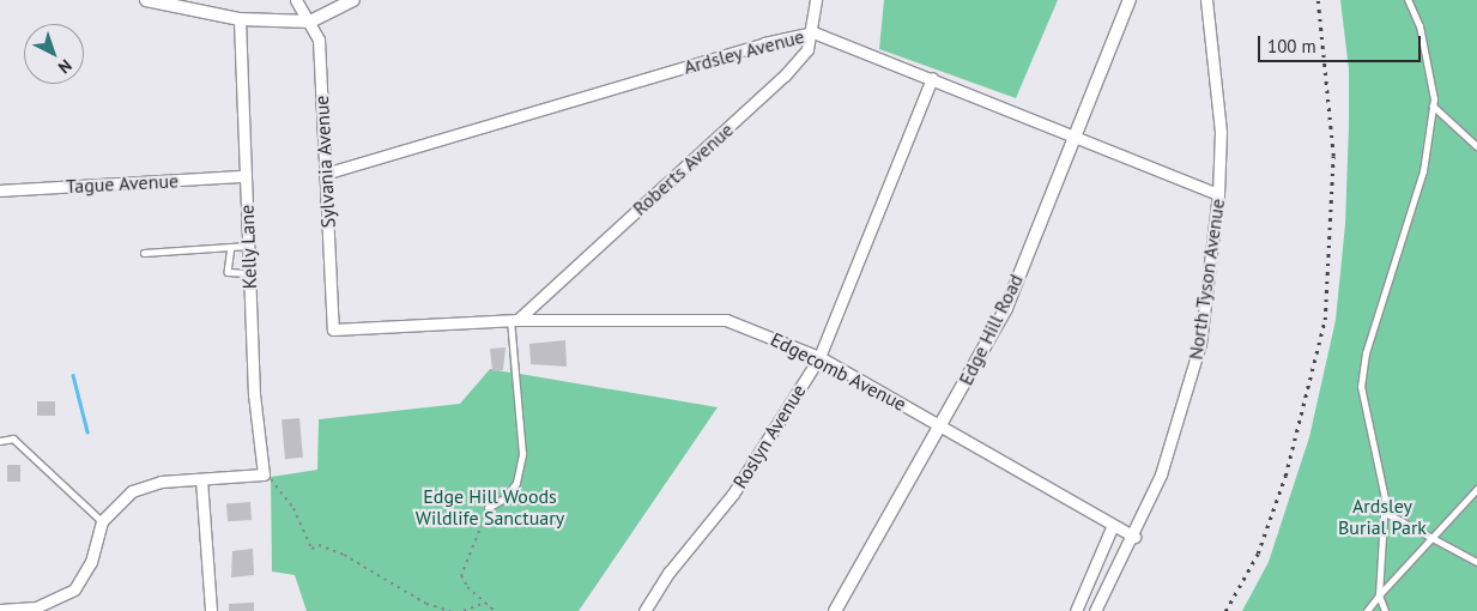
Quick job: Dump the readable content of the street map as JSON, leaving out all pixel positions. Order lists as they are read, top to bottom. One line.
{"streets":{"street":["Ardsley Avenue","Sylvania Avenue","Roberts Avenue","Tague Avenue","Kelly Lane","North Tyson Avenue","Edge Hill Road","Edgecomb Avenue","Roslyn Avenue"]},"crossings":[["Ardsley Avenue","Sylvania Avenue"],["Ardsley Avenue","Roberts Avenue"],["Ardsley Avenue","North Tyson Avenue"],["Ardsley Avenue","Edge Hill Road"],["Ardsley Avenue","Roslyn Avenue"],["Sylvania Avenue","Edgecomb Avenue"],["Roberts Avenue","Edgecomb Avenue"],["Tague Avenue","Kelly Lane"],["North Tyson Avenue","Edgecomb Avenue"],["Edge Hill Road","Edgecomb Avenue"],["Edgecomb Avenue","Roslyn Avenue"]],"parks":["Edge Hill Woods Wildlife Sanctuary","Ardsley Burial Park"],"scale_bar":"100 m","north":"bottom right"}
